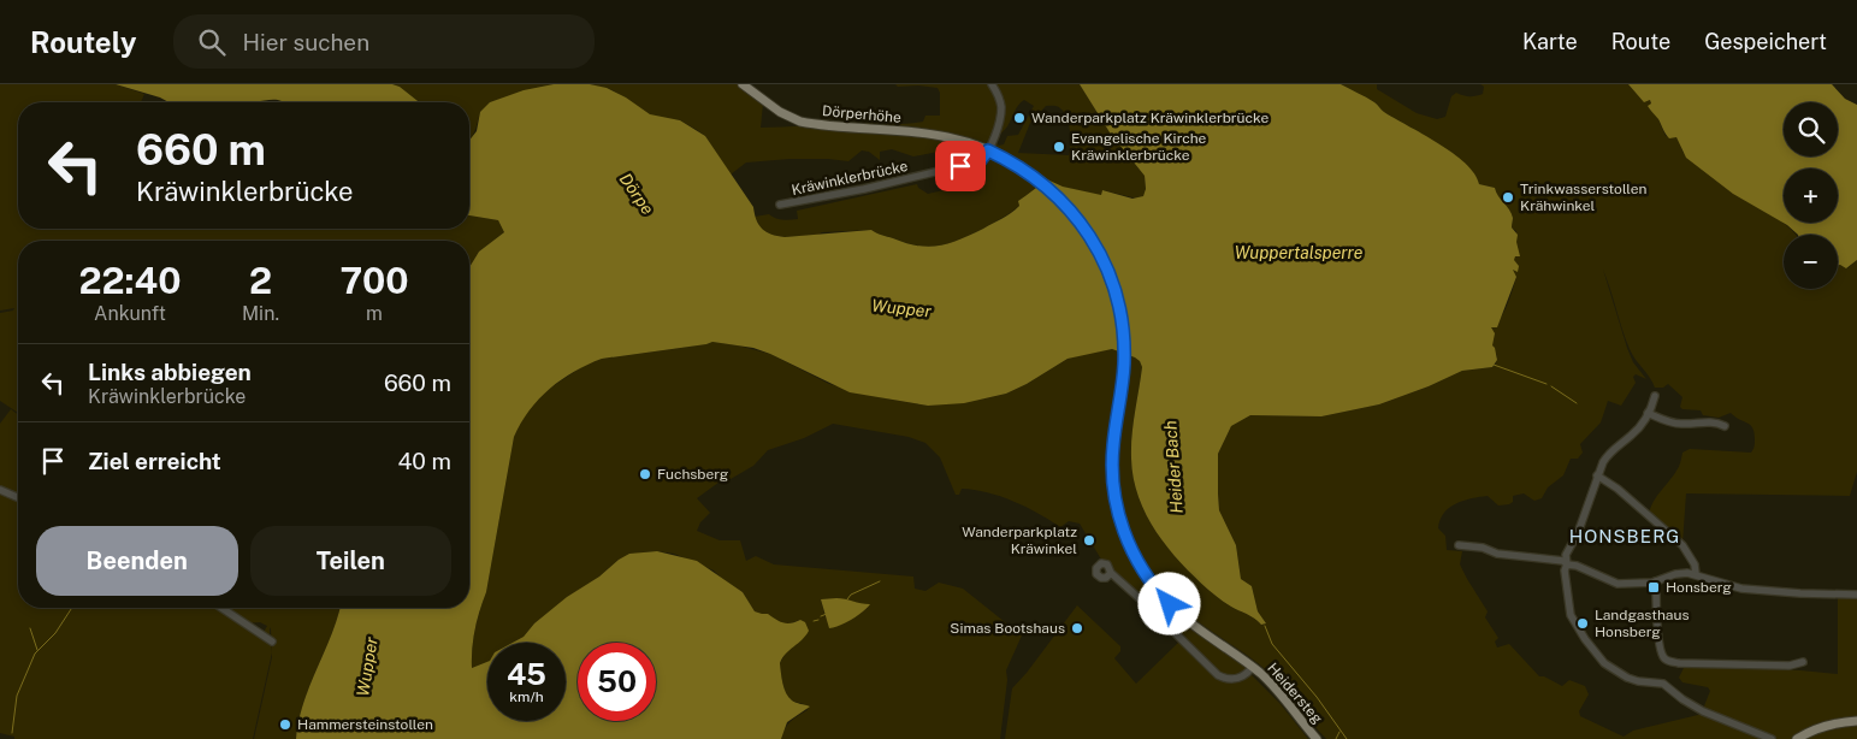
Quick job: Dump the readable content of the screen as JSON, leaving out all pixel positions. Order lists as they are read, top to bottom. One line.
{"streets":{"main road":["Dörperhöhe","Heidersteg"],"street":["Kräwinklerbrücke"]},"crossings":[["Dörperhöhe","Kräwinklerbrücke"],["Dörperhöhe","Heidersteg"]],"districts":["HONSBERG"],"water":["Dörpe","Wuppertalsperre","Wupper","Heider Bach"],"places":{"other":["Wanderparkplatz Kräwinklerbrücke","Evangelische Kirche Kräwinklerbrücke","Trinkwasserstollen Krähwinkel","Fuchsberg","Wanderparkplatz Kräwinkel","Landgasthaus Honsberg","Simas Bootshaus","Hammersteinstollen"],"transit":["Honsberg"]},"page":{"header":"Routely","search":"Hier suchen","nav":["Karte","Route","Gespeichert"],"map_buttons":["+","−"],"turn":["660 m","Kräwinklerbrücke"],"eta":["22:40","Ankunft","2","Min.","700","m"],"list":[{"name":"Links abbiegen","note":"Kräwinklerbrücke","value":"660 m"},{"name":"Ziel erreicht","value":"40 m"}],"buttons":["Beenden","Teilen"],"speed":"45 km/h","limit":"50"}}
